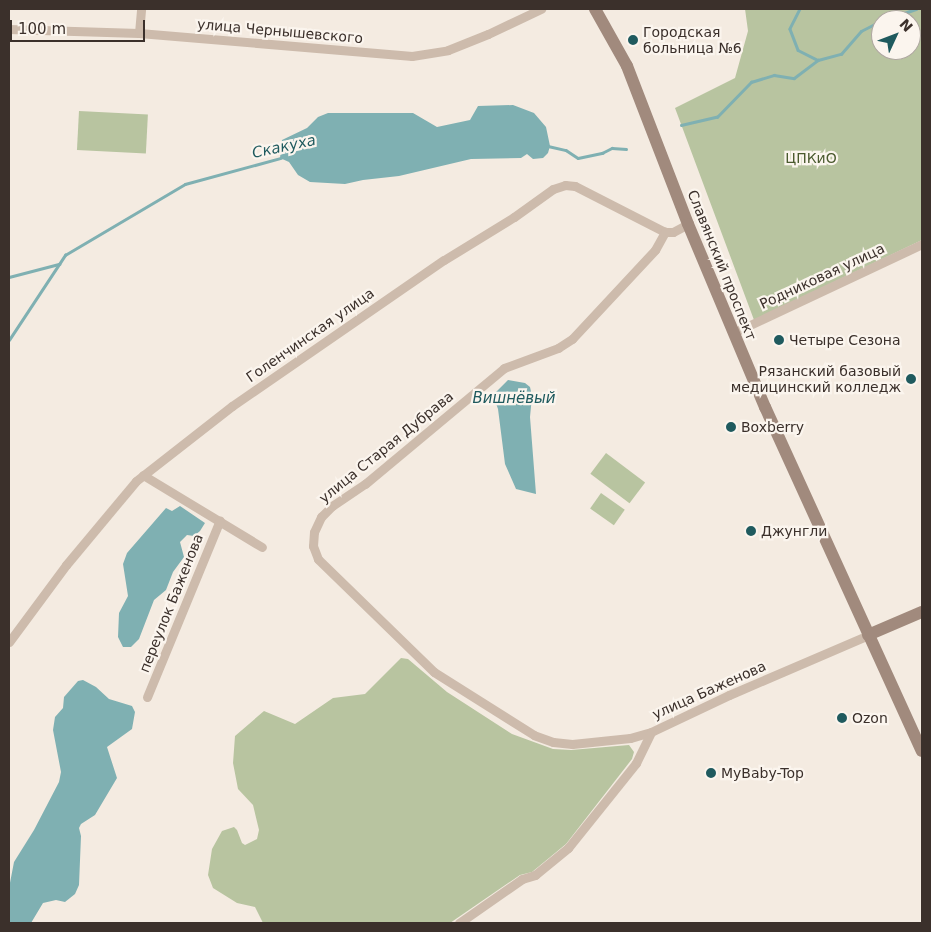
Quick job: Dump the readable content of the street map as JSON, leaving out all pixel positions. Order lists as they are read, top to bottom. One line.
{"streets":{"street":["улица Чернышевского","Славянский проспект","Родниковая улица","Голенчинская улица","улица Старая Дубрава","переулок Баженова","улица Баженова"]},"crossings":[["Славянский проспект","Родниковая улица"],["Славянский проспект","улица Баженова"],["Голенчинская улица","улица Старая Дубрава"],["улица Старая Дубрава","улица Баженова"]],"water":["Скакуха","Вишнёвый"],"parks":["ЦПКиО"],"places":["Городская больница №6","Четыре Сезона","Рязанский базовый медицинский колледж","Boxberry","Джунгли","Ozon","MyBaby-Top"],"scale_bar":"100 m","north":"top right"}
